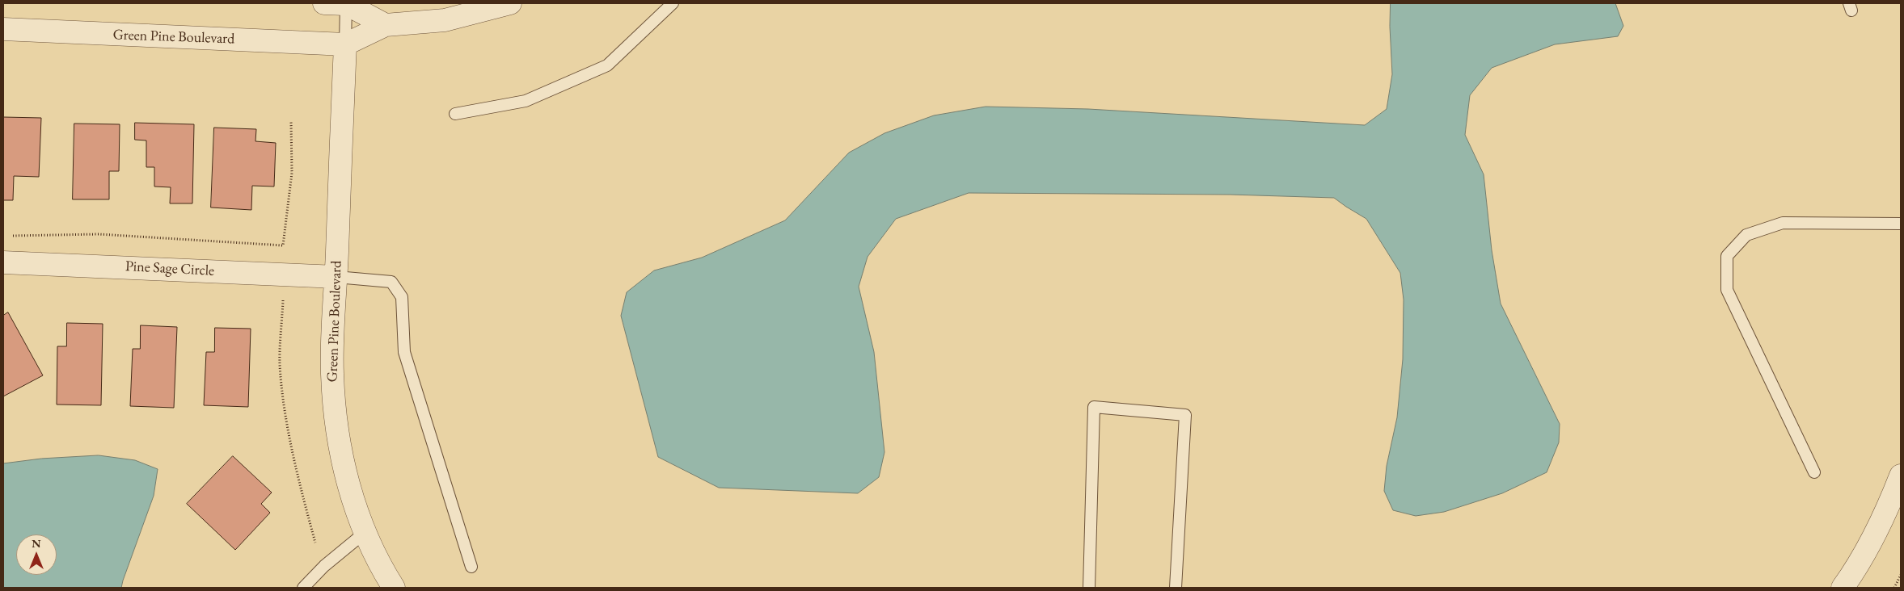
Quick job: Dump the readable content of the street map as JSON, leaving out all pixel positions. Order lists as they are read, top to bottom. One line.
{"streets":{"street":["Green Pine Boulevard","Pine Sage Circle"]},"crossings":[["Green Pine Boulevard","Pine Sage Circle"]],"north":"top"}
